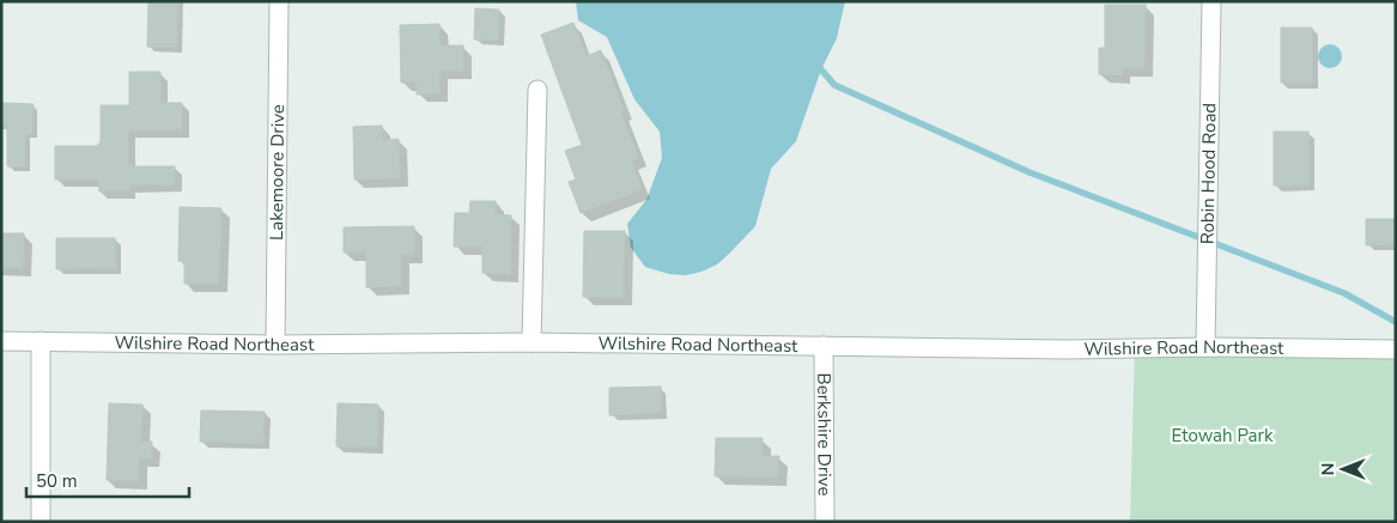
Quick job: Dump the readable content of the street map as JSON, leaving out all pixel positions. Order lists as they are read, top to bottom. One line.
{"streets":{"street":["Lakemoore Drive","Robin Hood Road","Wilshire Road Northeast","Berkshire Drive"]},"crossings":[["Lakemoore Drive","Wilshire Road Northeast"],["Robin Hood Road","Wilshire Road Northeast"],["Wilshire Road Northeast","Berkshire Drive"]],"parks":["Etowah Park"],"scale_bar":"50 m","north":"left"}
